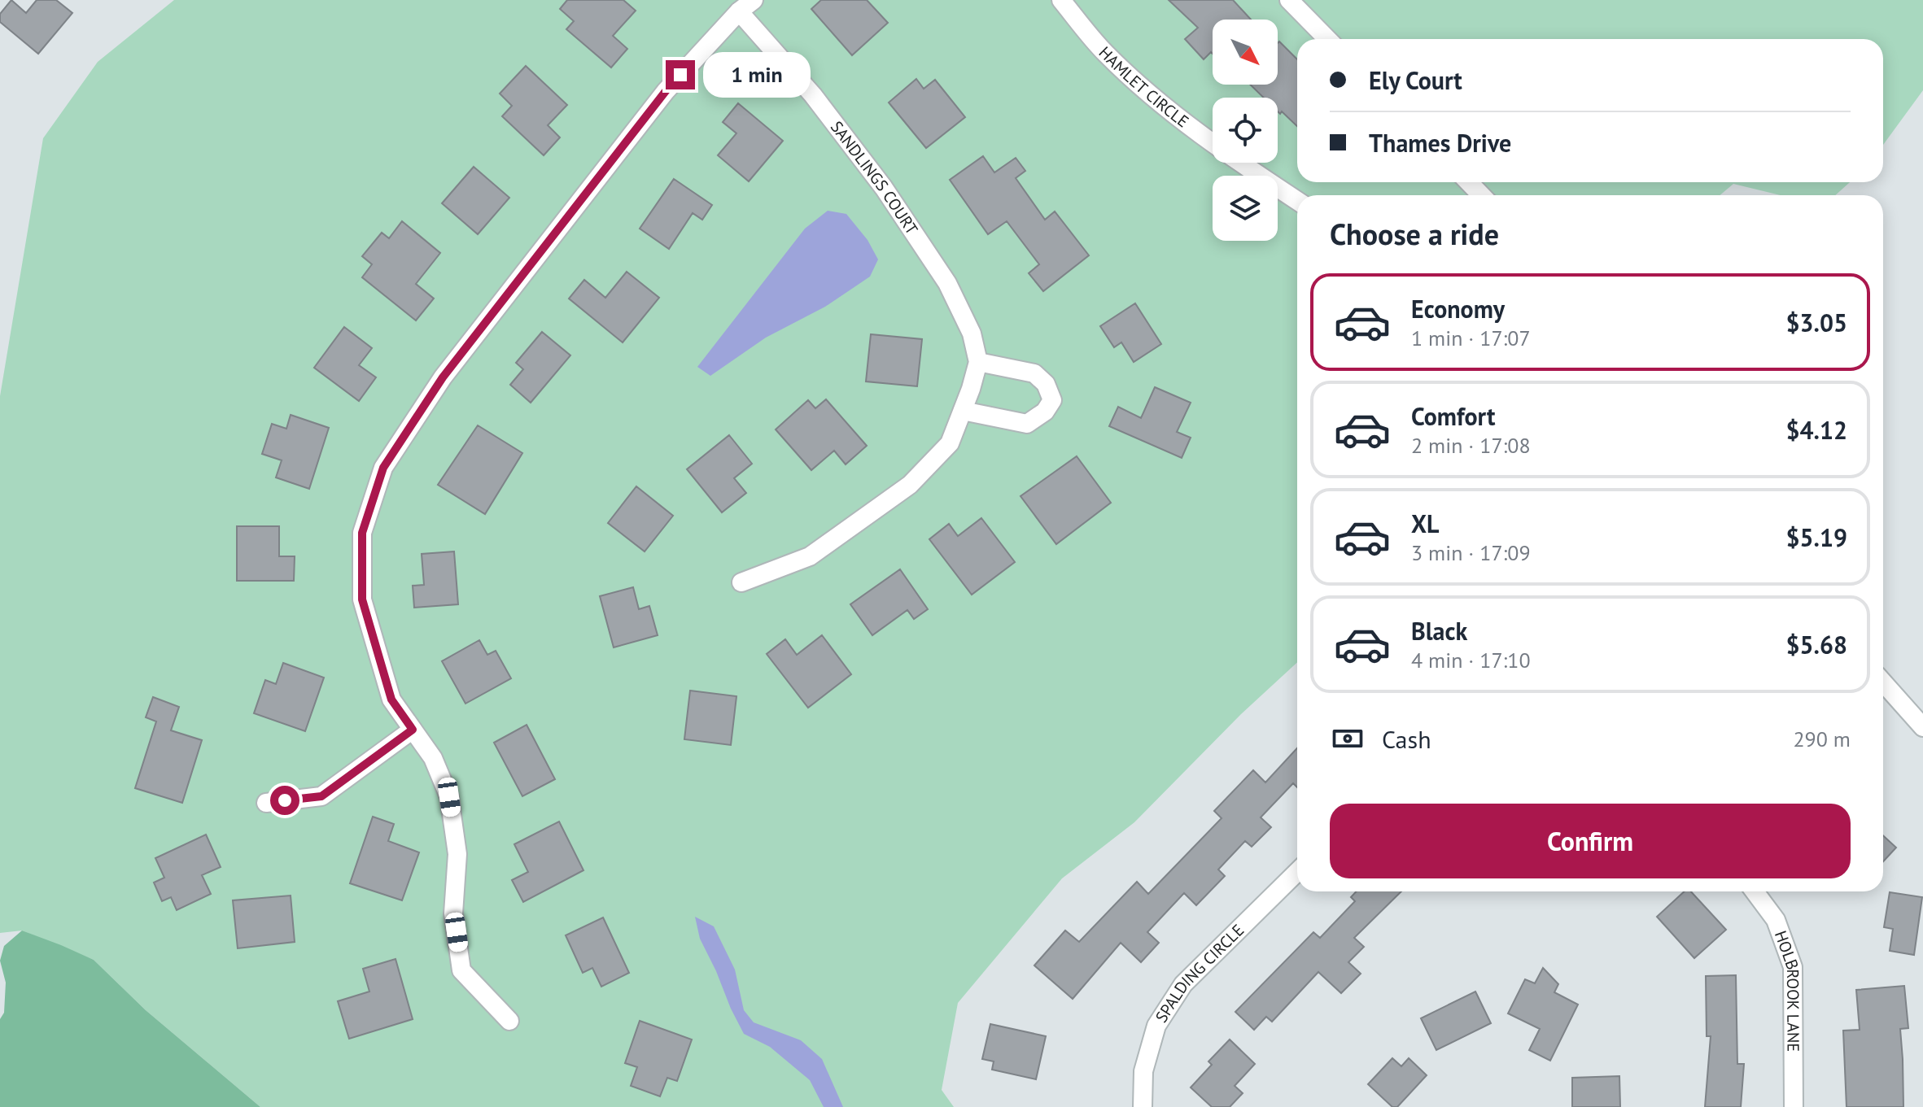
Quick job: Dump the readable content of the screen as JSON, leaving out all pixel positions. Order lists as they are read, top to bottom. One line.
{"streets":{"street":["HAMLET CIRCLE","SANDLINGS COURT","SPALDING CIRCLE","HOLBROOK LANE"]},"north":"bottom right","page":{"banner":["Ely Court","Thames Drive"],"bubble":"1 min","heading":"Choose a ride","list":[{"name":"Economy","note":"1 min · 17:07","value":"$3.05"},{"name":"Comfort","note":"2 min · 17:08","value":"$4.12"},{"name":"XL","note":"3 min · 17:09","value":"$5.19"},{"name":"Black","note":"4 min · 17:10","value":"$5.68"}],"pay":["Cash","290 m"],"buttons":"Confirm"}}
